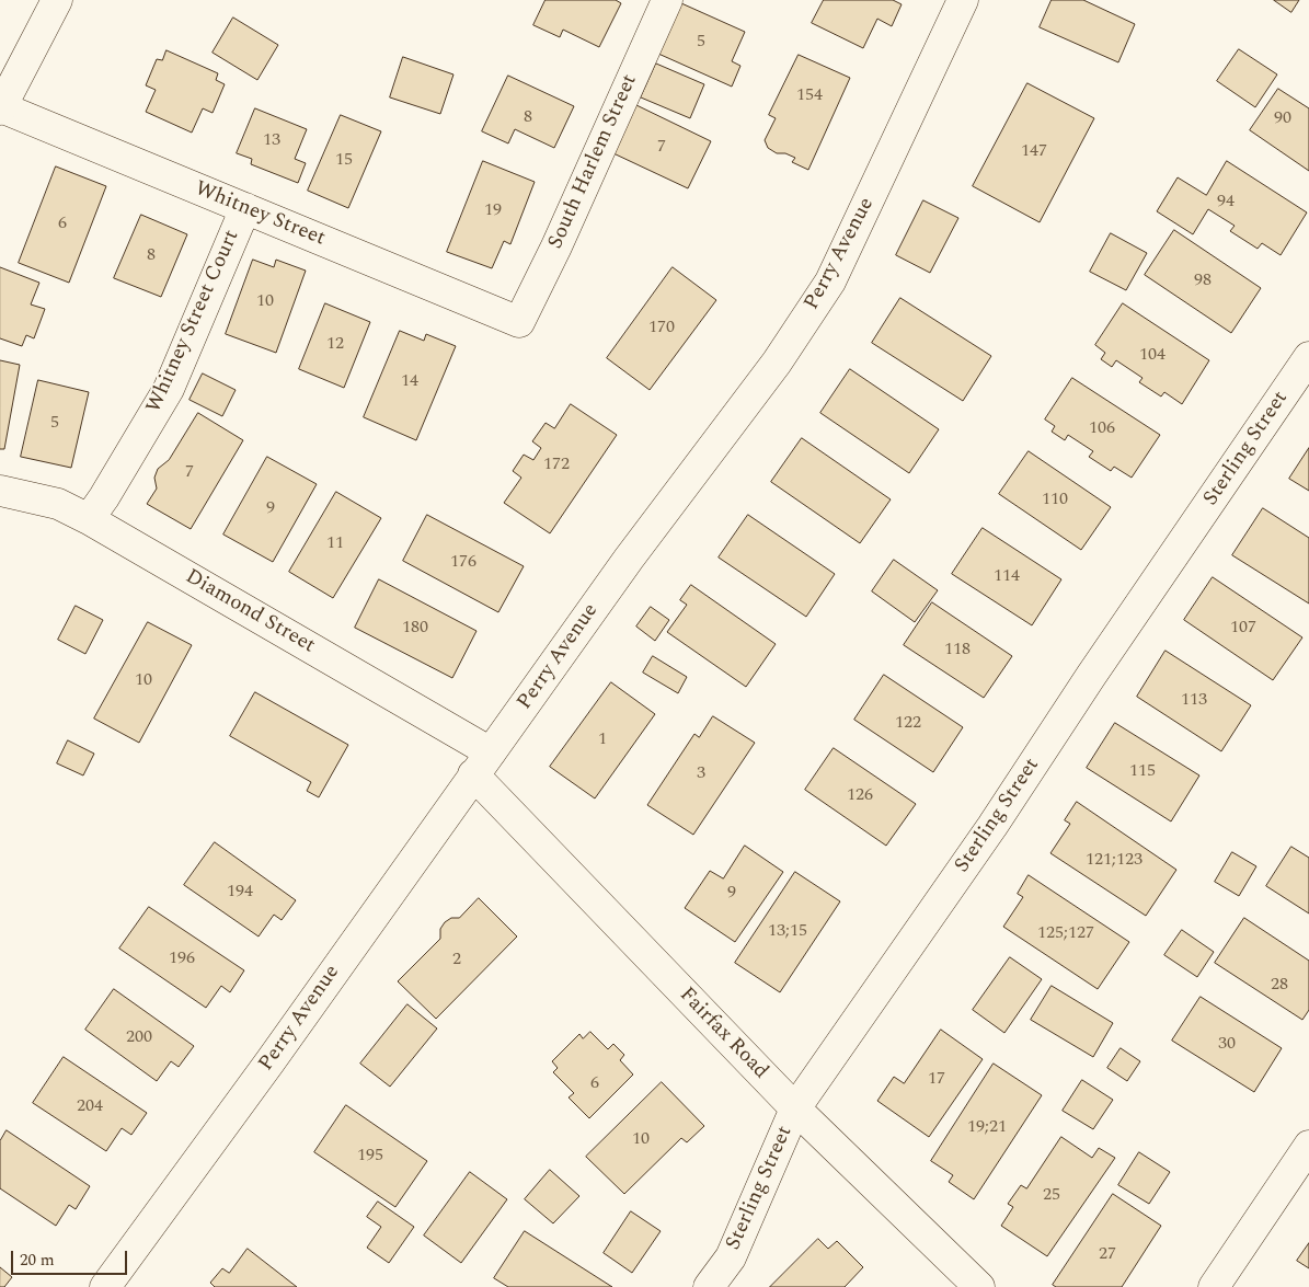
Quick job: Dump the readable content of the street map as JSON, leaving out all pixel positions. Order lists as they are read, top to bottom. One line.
{"streets":{"street":["South Harlem Street","Whitney Street","Perry Avenue","Whitney Street Court","Sterling Street","Diamond Street","Fairfax Road"]},"crossings":[["South Harlem Street","Whitney Street"],["Whitney Street","Whitney Street Court"],["Perry Avenue","Diamond Street"],["Perry Avenue","Fairfax Road"],["Whitney Street Court","Diamond Street"],["Sterling Street","Fairfax Road"],["Diamond Street","Fairfax Road"]],"house_numbers":["5","154","8","90","13","7","147","15","94","19","6","8","98","10","170","12","104","14","5","106","172","7","110","9","11","176","114","180","107","118","10","113","122","1","115","3","126","121;123","194","9","13;15","125;127","196","2","28","200","30","17","6","204","19;21","10","195","25","27"],"scale_bar":"20 m"}
